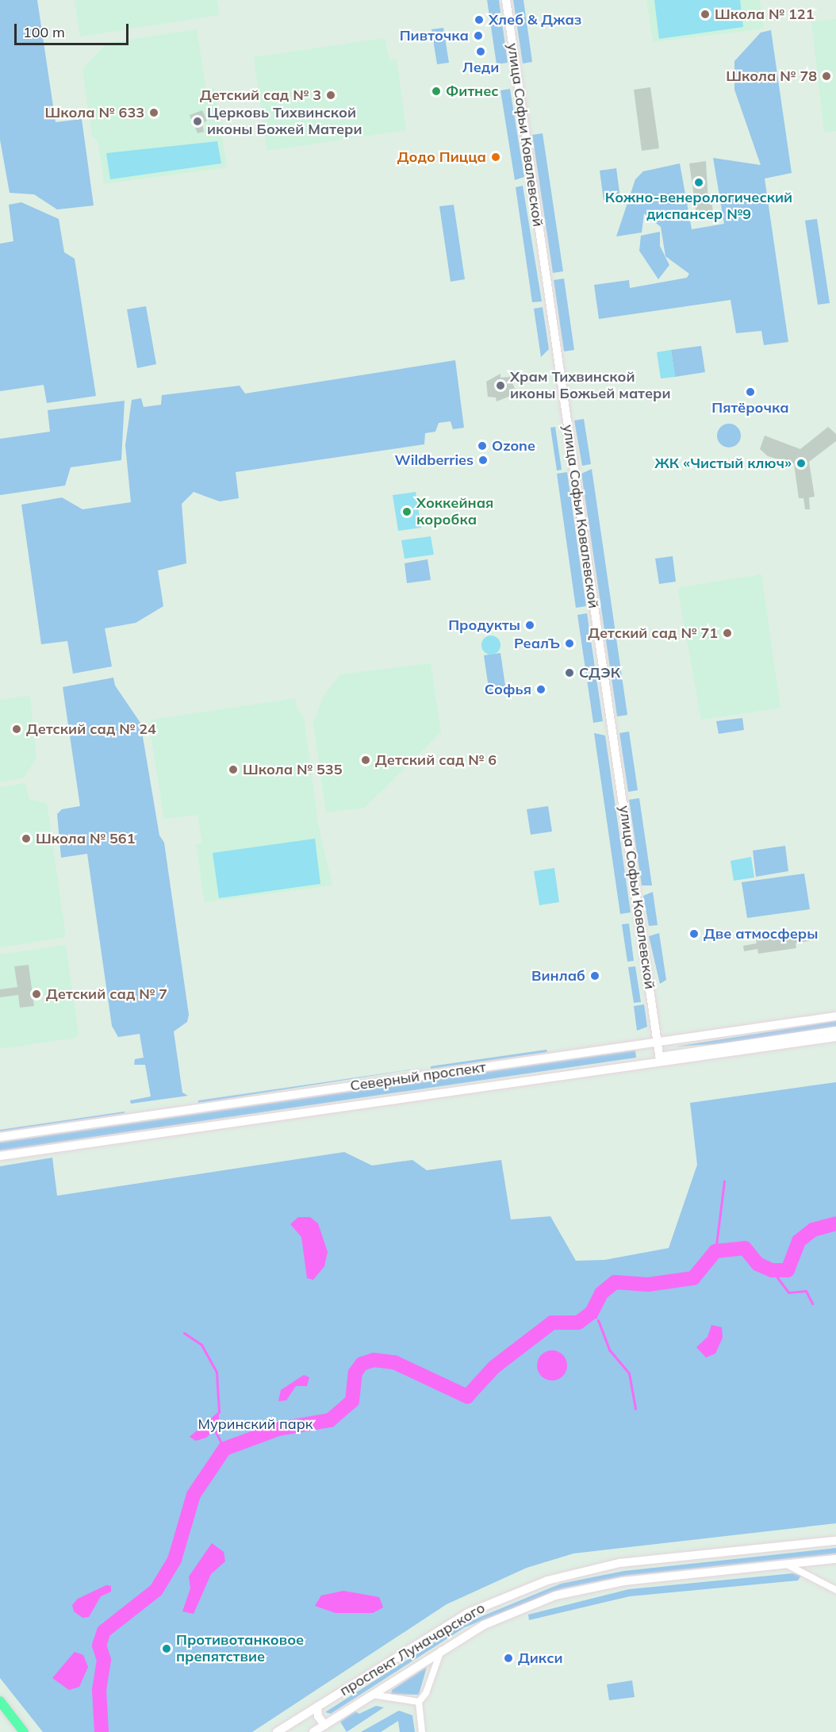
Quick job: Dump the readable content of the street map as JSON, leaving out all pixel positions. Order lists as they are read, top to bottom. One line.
{"streets":{"main road":["улица Софьи Ковалевской","Северный проспект","проспект Луначарского"]},"crossings":[["улица Софьи Ковалевской","Северный проспект"]],"parks":["Муринский парк"],"places":["Школа № 121","Хлеб & Джаз","Пивточка","Леди","Школа № 78","Фитнес","Детский сад № 3","Школа № 633","Церковь Тихвинской иконы Божей Матери","Додо Пицца","Кожно-венерологический диспансер №9","Храм Тихвинской иконы Божьей матери","Пятёрочка","Ozone","Wildberries","ЖК «Чистый ключ»","Хоккейная коробка","Продукты","Детский сад № 71","РеалЪ","СДЭК","Софья","Детский сад № 24","Детский сад № 6","Школа № 535","Школа № 561","Две атмосферы","Винлаб","Детский сад № 7","Противотанковое препятствие","Дикси"],"scale_bar":"100 m"}
